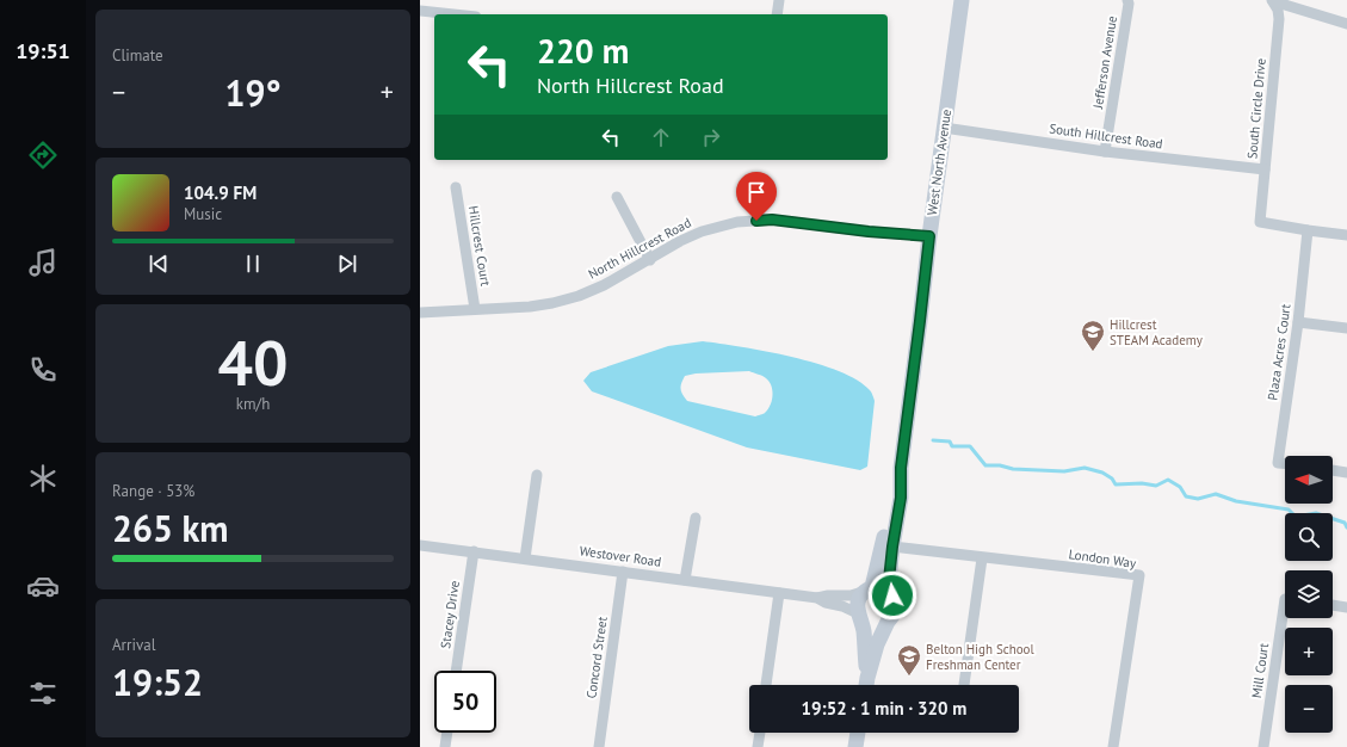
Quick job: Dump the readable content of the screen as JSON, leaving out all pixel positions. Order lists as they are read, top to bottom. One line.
{"streets":{"main road":["West North Avenue"],"street":["Jefferson Avenue","South Circle Drive","South Hillcrest Road","Hillcrest Court","North Hillcrest Road","Plaza Acres Court","Westover Road","London Way","Stacey Drive","Concord Street","Mill Court"]},"crossings":[["Jefferson Avenue","South Hillcrest Road"],["South Circle Drive","South Hillcrest Road"],["South Circle Drive","Plaza Acres Court"],["South Hillcrest Road","West North Avenue"],["West North Avenue","North Hillcrest Road"],["West North Avenue","Westover Road"],["West North Avenue","London Way"],["Hillcrest Court","North Hillcrest Road"],["Westover Road","Stacey Drive"],["Westover Road","Concord Street"]],"places":{"school or university":["Hillcrest STEAM Academy","Belton High School Freshman Center"]},"north":"left","page":{"tabs":"19:51","tile":["Climate",["40","km/h"],["Range · 53%","265 km"],["Arrival","19:52"]],"turn":["220 m","North Hillcrest Road"],"heat":["−","19°","+"],"song":["104.9 FM","Music"],"map_buttons":["+","−"],"limit":"50","trip":"19:52 · 1 min · 320 m"}}
